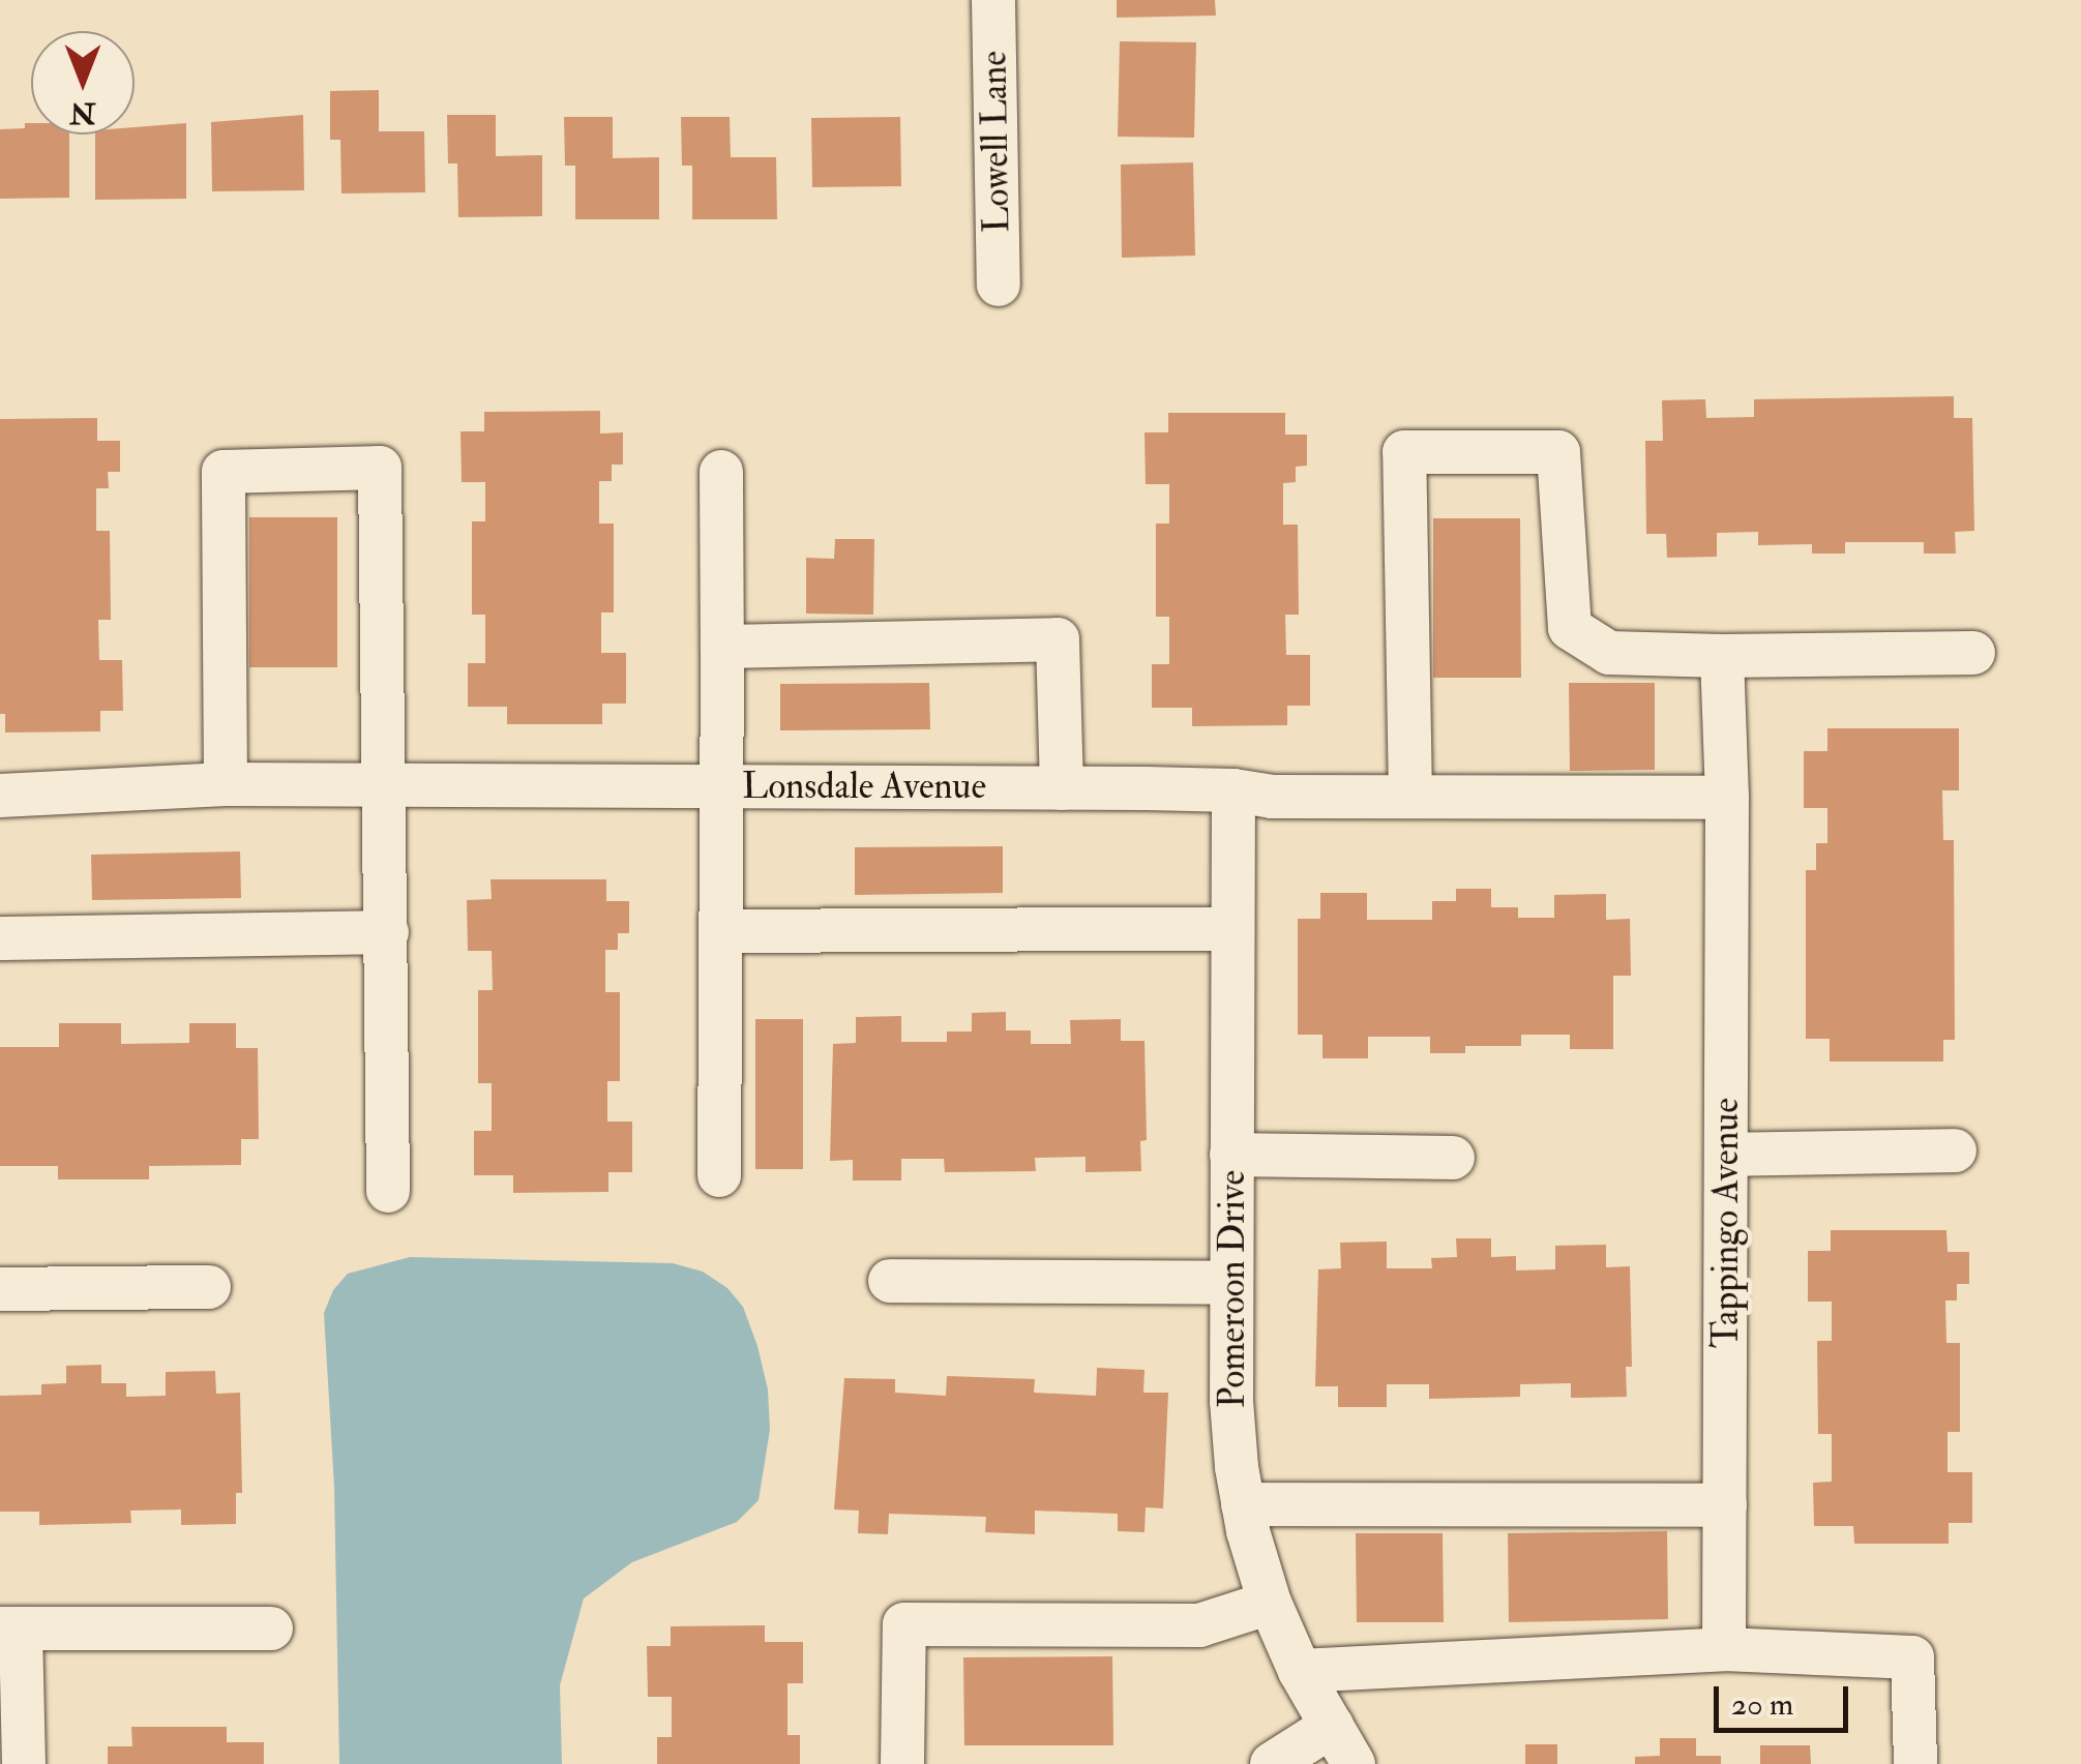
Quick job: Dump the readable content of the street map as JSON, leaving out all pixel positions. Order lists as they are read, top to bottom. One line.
{"streets":{"street":["Lowell Lane","Lonsdale Avenue","Tappingo Avenue","Pomeroon Drive"]},"crossings":[["Lonsdale Avenue","Tappingo Avenue"],["Lonsdale Avenue","Pomeroon Drive"]],"scale_bar":"20 m","north":"bottom"}
